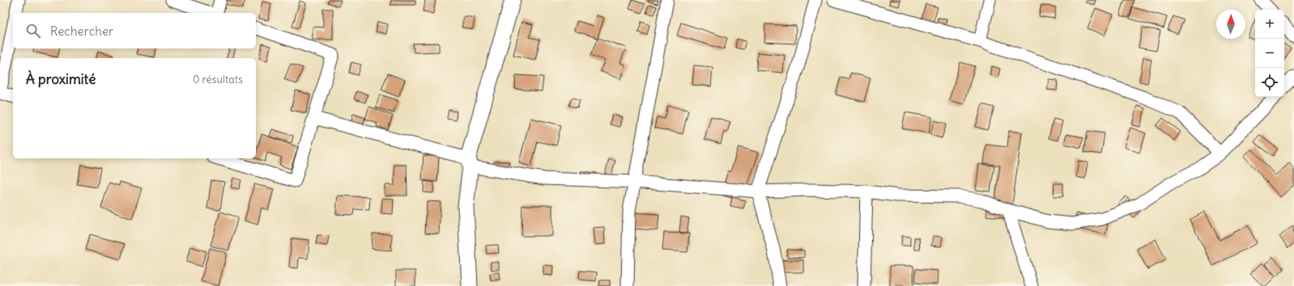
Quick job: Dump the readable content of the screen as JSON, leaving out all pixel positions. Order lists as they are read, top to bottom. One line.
{"north":"top","page":{"map_buttons":["+","−"],"search":"Rechercher","heading":["À proximité","0 résultats"]}}
